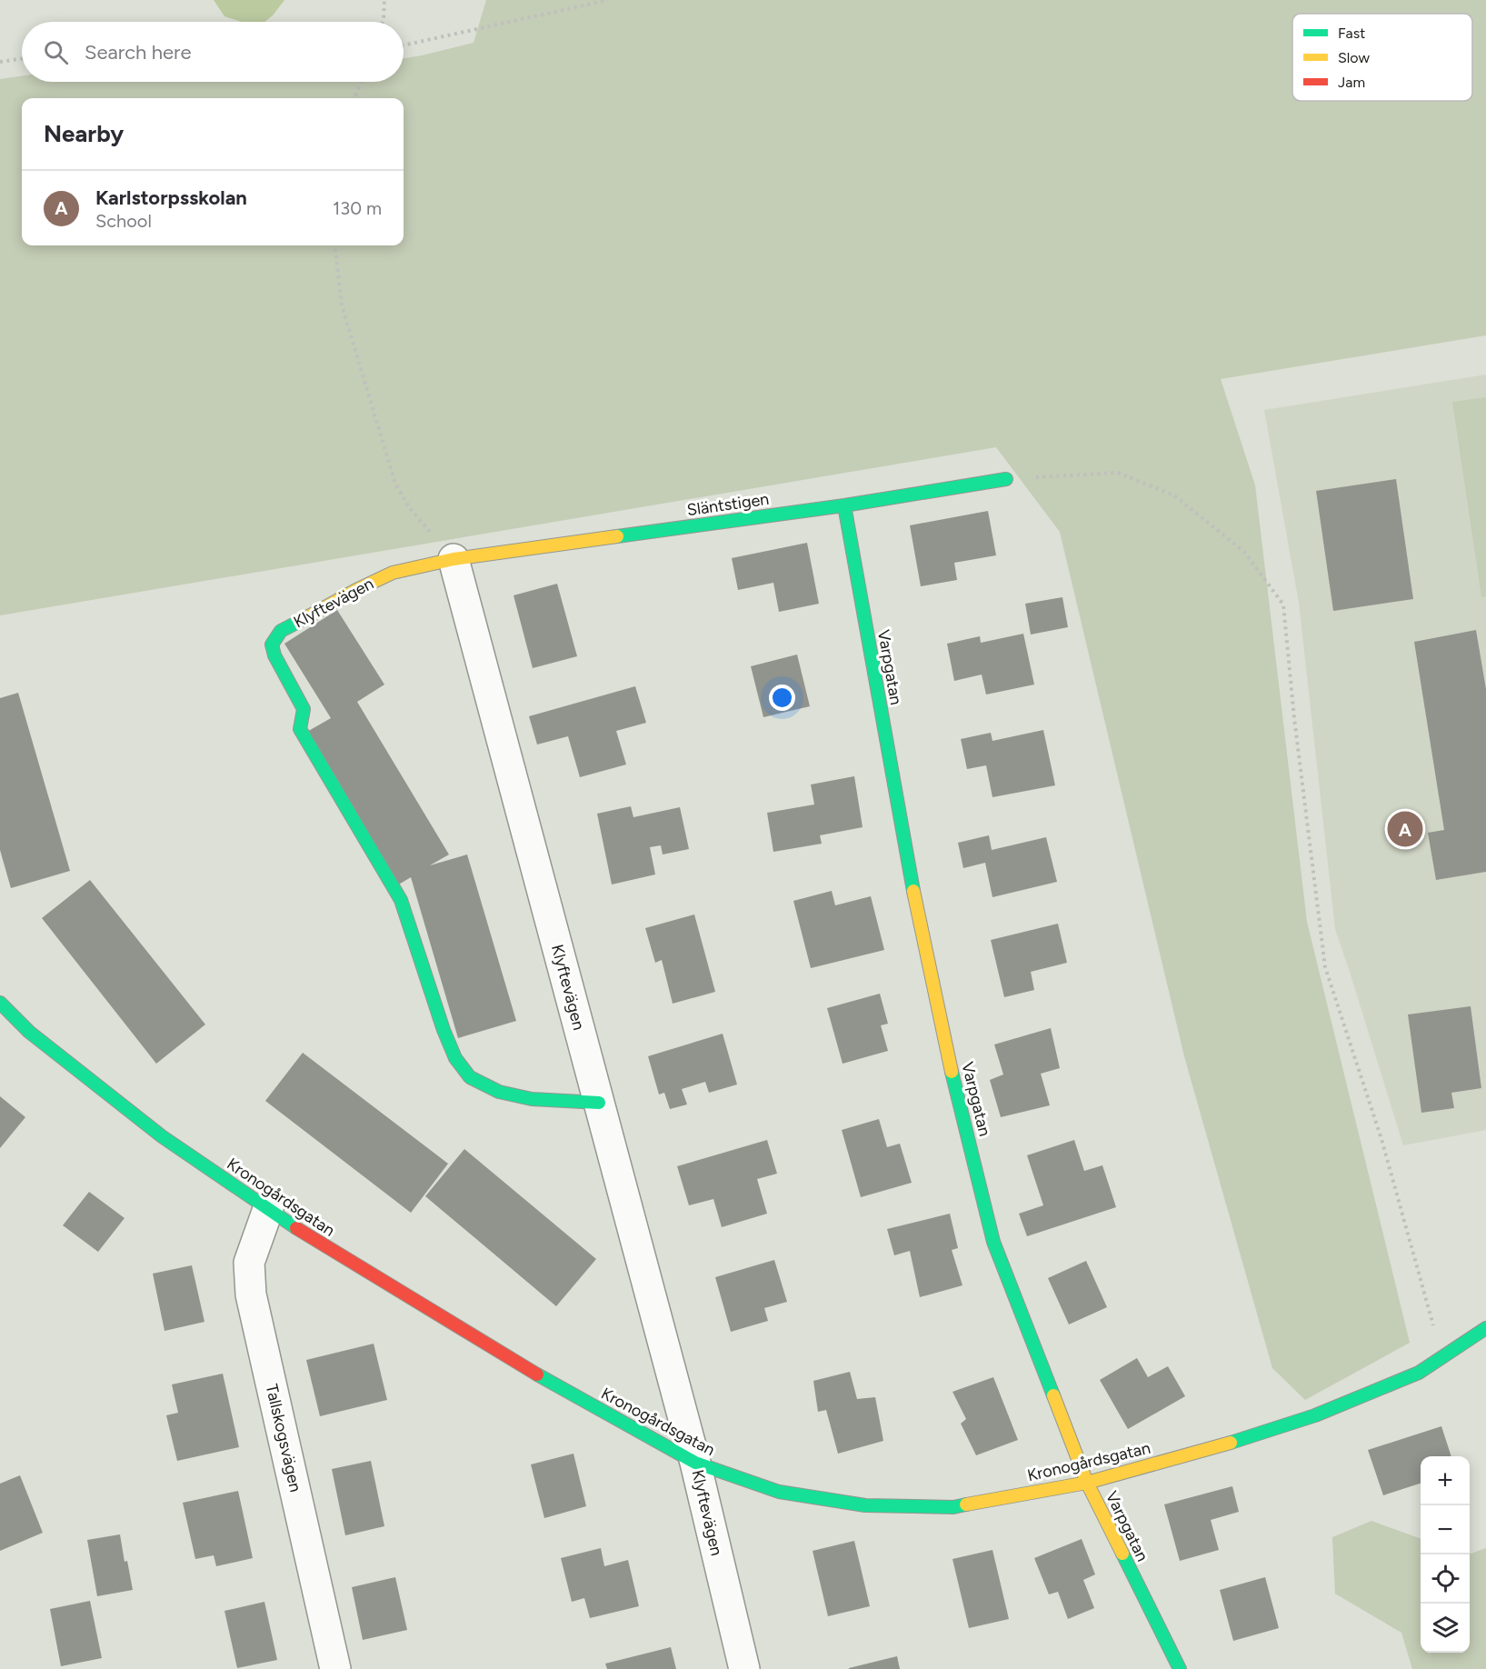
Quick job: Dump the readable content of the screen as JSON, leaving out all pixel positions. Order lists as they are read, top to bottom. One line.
{"streets":{"street":["Släntstigen","Klyftevägen","Varpgatan","Kronogårdsgatan","Tallskogsvägen"]},"crossings":[["Släntstigen","Klyftevägen"],["Släntstigen","Varpgatan"],["Klyftevägen","Kronogårdsgatan"],["Varpgatan","Kronogårdsgatan"],["Kronogårdsgatan","Tallskogsvägen"]],"legend":["Fast","Slow","Jam"],"page":{"search":"Search here","heading":"Nearby","list":[{"mark":"A","name":"Karlstorpsskolan","note":"School","value":"130 m"}],"pins":"A","map_buttons":["+","−"]}}
